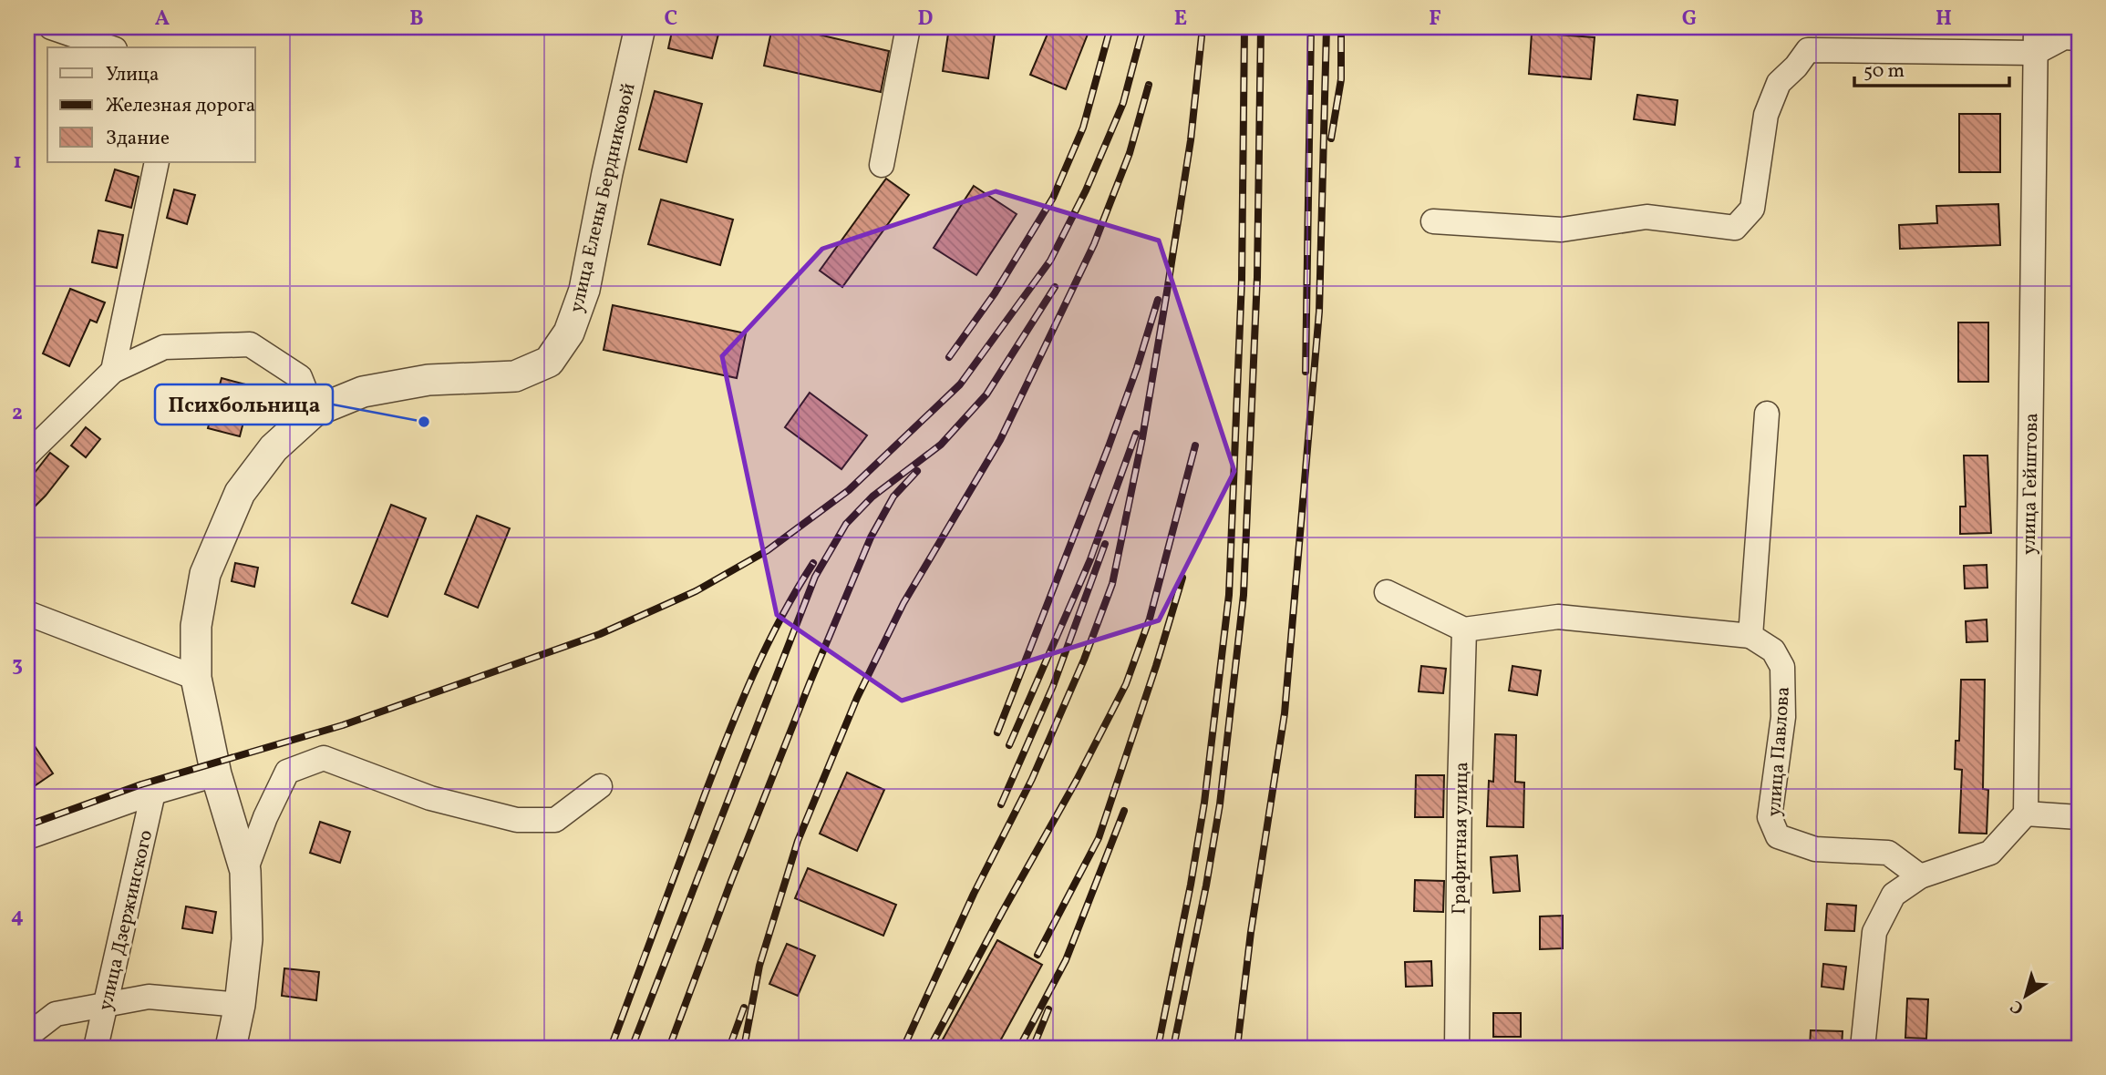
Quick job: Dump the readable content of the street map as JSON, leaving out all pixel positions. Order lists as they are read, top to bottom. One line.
{"streets":{"street":["улица Елены Бердниковой","улица Гейштова","улица Павлова","Графитная улица","улица Дзержинского"]},"places":["Психбольница"],"legend":["Улица","Железная дорога","Здание"],"scale_bar":"50 m","north":"bottom left","grid":{"columns":["A","B","C","D","E","F","G","H"],"rows":["1","2","3","4"]}}
